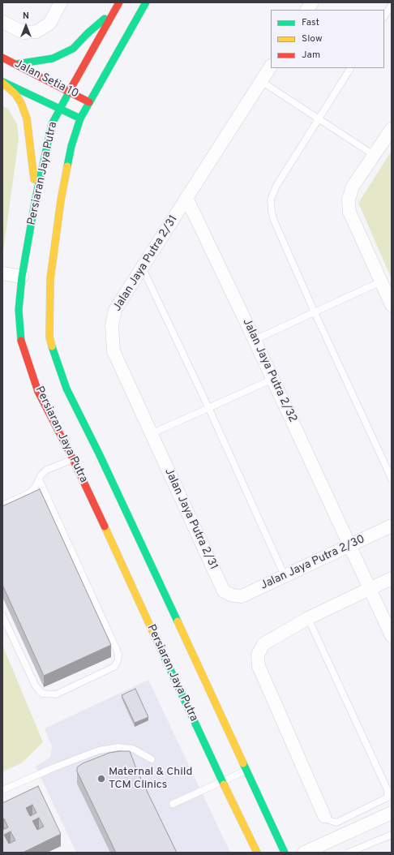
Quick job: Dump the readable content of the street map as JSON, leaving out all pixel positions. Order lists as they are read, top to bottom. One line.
{"streets":{"main road":["Jalan Setia 10","Persiaran Jaya Putra"],"street":["Jalan Jaya Putra 2/31","Jalan Jaya Putra 2/32","Jalan Jaya Putra 2/30"]},"crossings":[["Jalan Setia 10","Persiaran Jaya Putra"],["Jalan Jaya Putra 2/31","Jalan Jaya Putra 2/32"],["Jalan Jaya Putra 2/31","Jalan Jaya Putra 2/30"],["Jalan Jaya Putra 2/32","Jalan Jaya Putra 2/30"]],"places":["Maternal & Child TCM Clinics"],"legend":["Fast","Slow","Jam"],"north":"top"}
